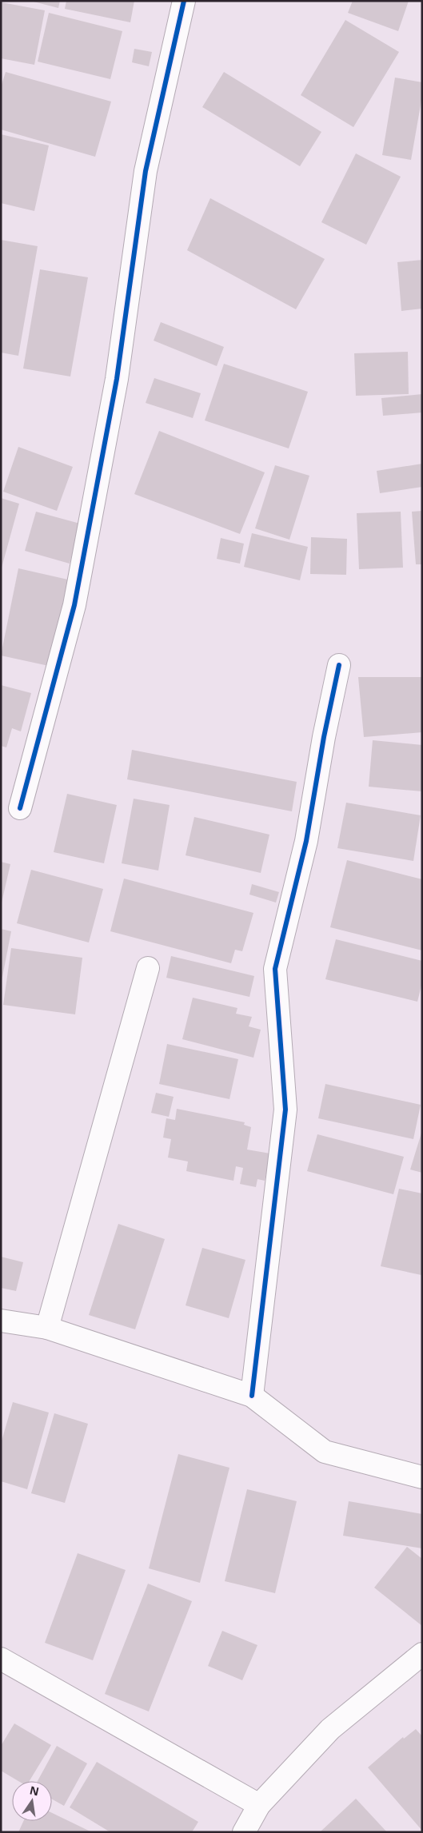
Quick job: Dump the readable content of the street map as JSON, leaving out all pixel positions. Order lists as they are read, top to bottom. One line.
{"north":"top"}
